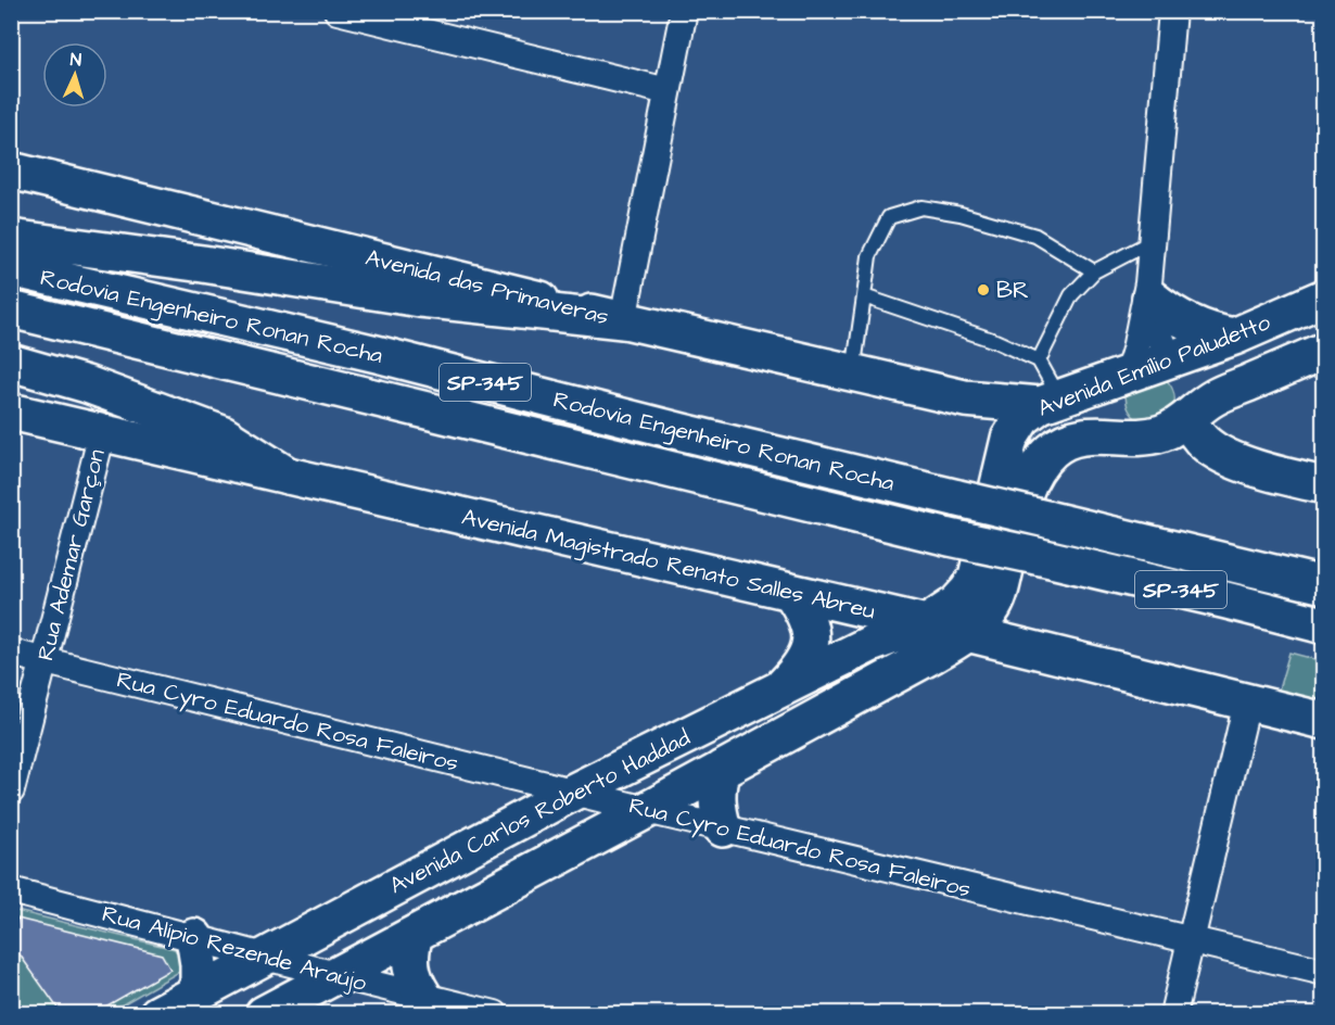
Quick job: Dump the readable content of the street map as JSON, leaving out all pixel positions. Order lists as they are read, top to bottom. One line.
{"streets":{"main road":["Avenida das Primaveras","Rodovia Engenheiro Ronan Rocha","Avenida Emílio Paludetto","SP-345","Avenida Magistrado Renato Salles Abreu","Avenida Carlos Roberto Haddad"],"street":["Rua Ademar Garçon","Rua Cyro Eduardo Rosa Faleiros","Rua Alípio Rezende Araújo"]},"crossings":[["Avenida das Primaveras","Avenida Emílio Paludetto"],["Avenida Emílio Paludetto","Avenida Magistrado Renato Salles Abreu"],["Avenida Emílio Paludetto","Avenida Carlos Roberto Haddad"],["Rua Ademar Garçon","Avenida Magistrado Renato Salles Abreu"],["Rua Ademar Garçon","Rua Cyro Eduardo Rosa Faleiros"],["Avenida Magistrado Renato Salles Abreu","Avenida Carlos Roberto Haddad"],["Rua Cyro Eduardo Rosa Faleiros","Avenida Carlos Roberto Haddad"],["Avenida Carlos Roberto Haddad","Rua Alípio Rezende Araújo"]],"places":["BR"],"north":"top"}
